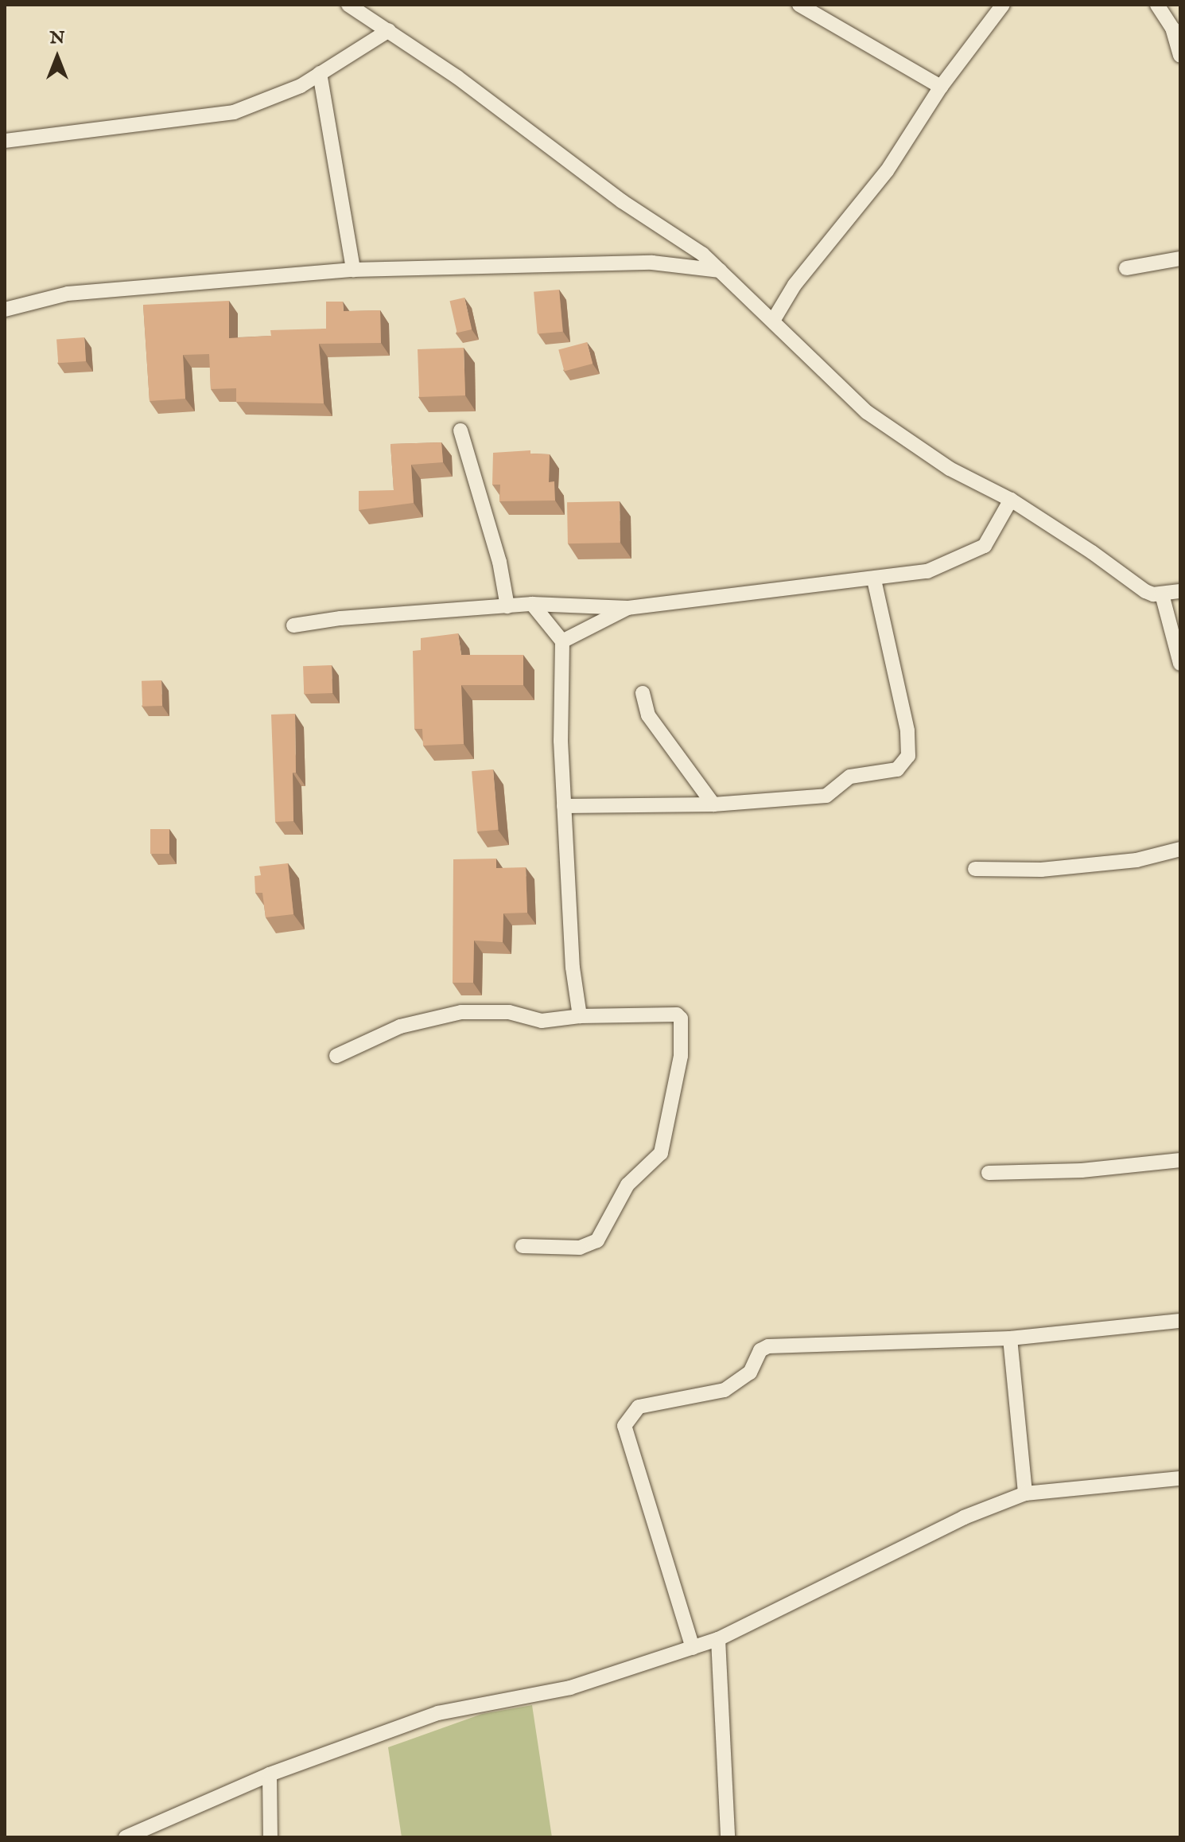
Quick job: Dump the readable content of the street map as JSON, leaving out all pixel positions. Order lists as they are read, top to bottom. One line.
{"north":"top"}
